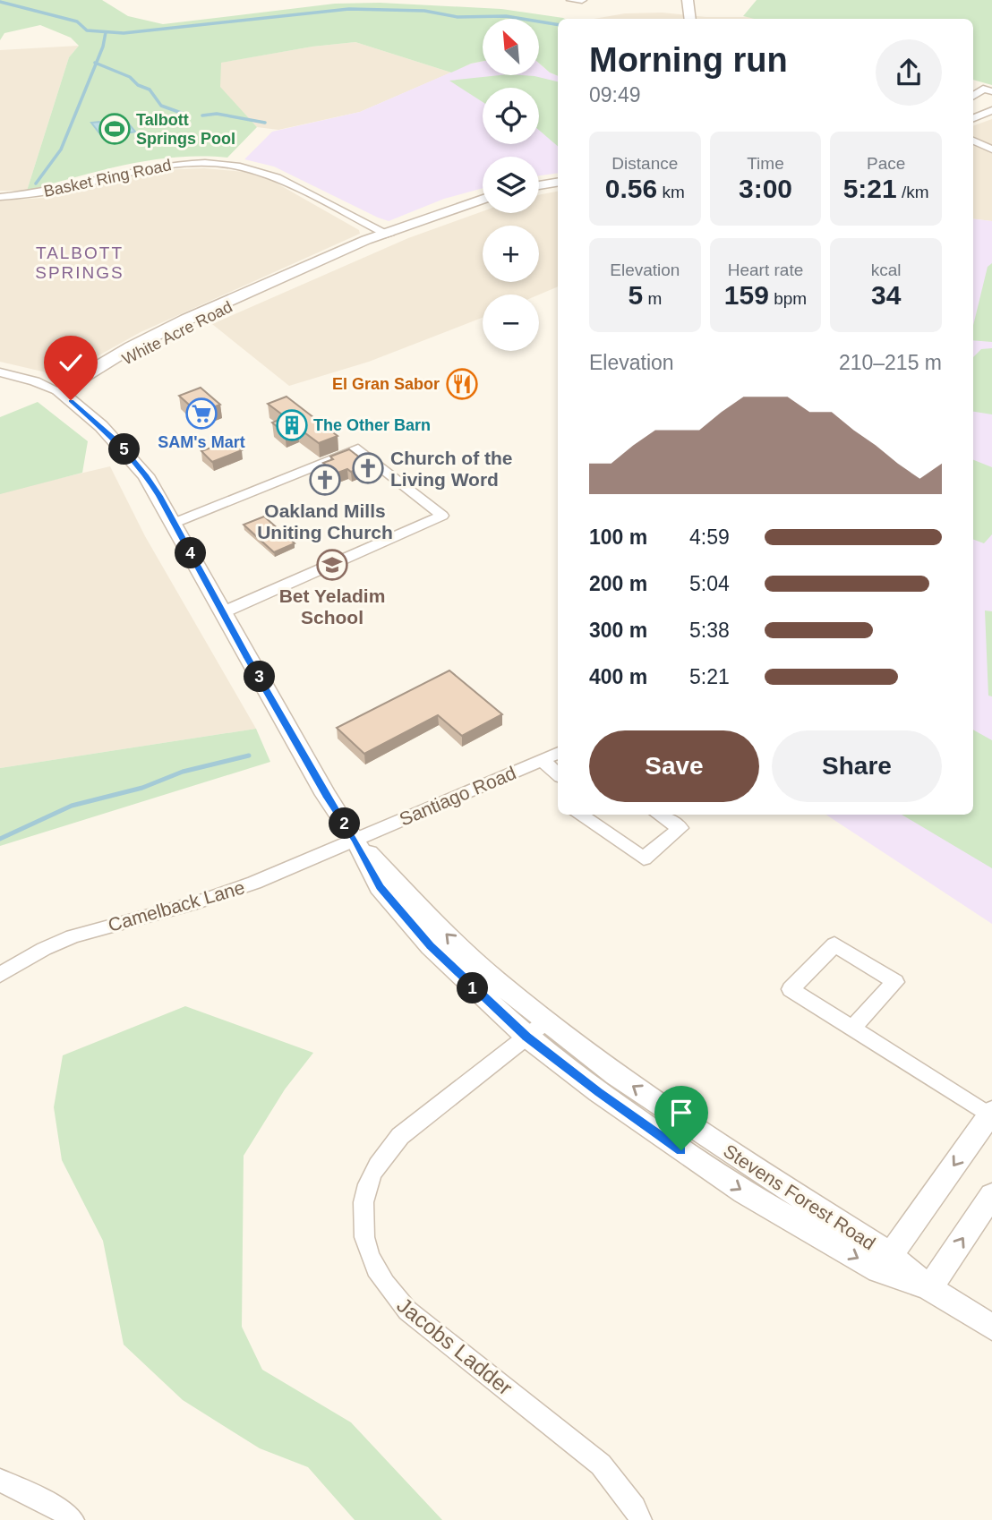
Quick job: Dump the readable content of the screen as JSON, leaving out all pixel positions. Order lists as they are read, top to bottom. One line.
{"streets":{"street":["Basket Ring Road","White Acre Road","Santiago Road","Camelback Lane","Stevens Forest Road","Jacobs Ladder"]},"crossings":[["Basket Ring Road","White Acre Road"],["White Acre Road","Stevens Forest Road"],["Santiago Road","Camelback Lane"],["Santiago Road","Stevens Forest Road"],["Camelback Lane","Stevens Forest Road"],["Stevens Forest Road","Jacobs Ladder"]],"districts":["TALBOTT SPRINGS"],"places":{"sports":["Talbott Springs Pool"],"restaurant":["El Gran Sabor"],"supermarket":["SAM's Mart"],"building":["The Other Barn"],"church":["Church of the Living Word","Oakland Mills Uniting Church"],"school or university":["Bet Yeladim School"]},"north":"top left","page":{"map_buttons":["+","−"],"heading":["Morning run","09:49"],"stats":[["Distance","0.56 km"],["Time","3:00"],["Pace","5:21 /km"],["Elevation","5 m"],["Heart rate","159 bpm"],["kcal","34"]],"chart":["Elevation","210–215 m"],"pins":["5","4","3","2","1"],"list":[{"name":"100 m","note":"4:59"},{"name":"200 m","note":"5:04"},{"name":"300 m","note":"5:38"},{"name":"400 m","note":"5:21"}],"buttons":["Save","Share"]}}
